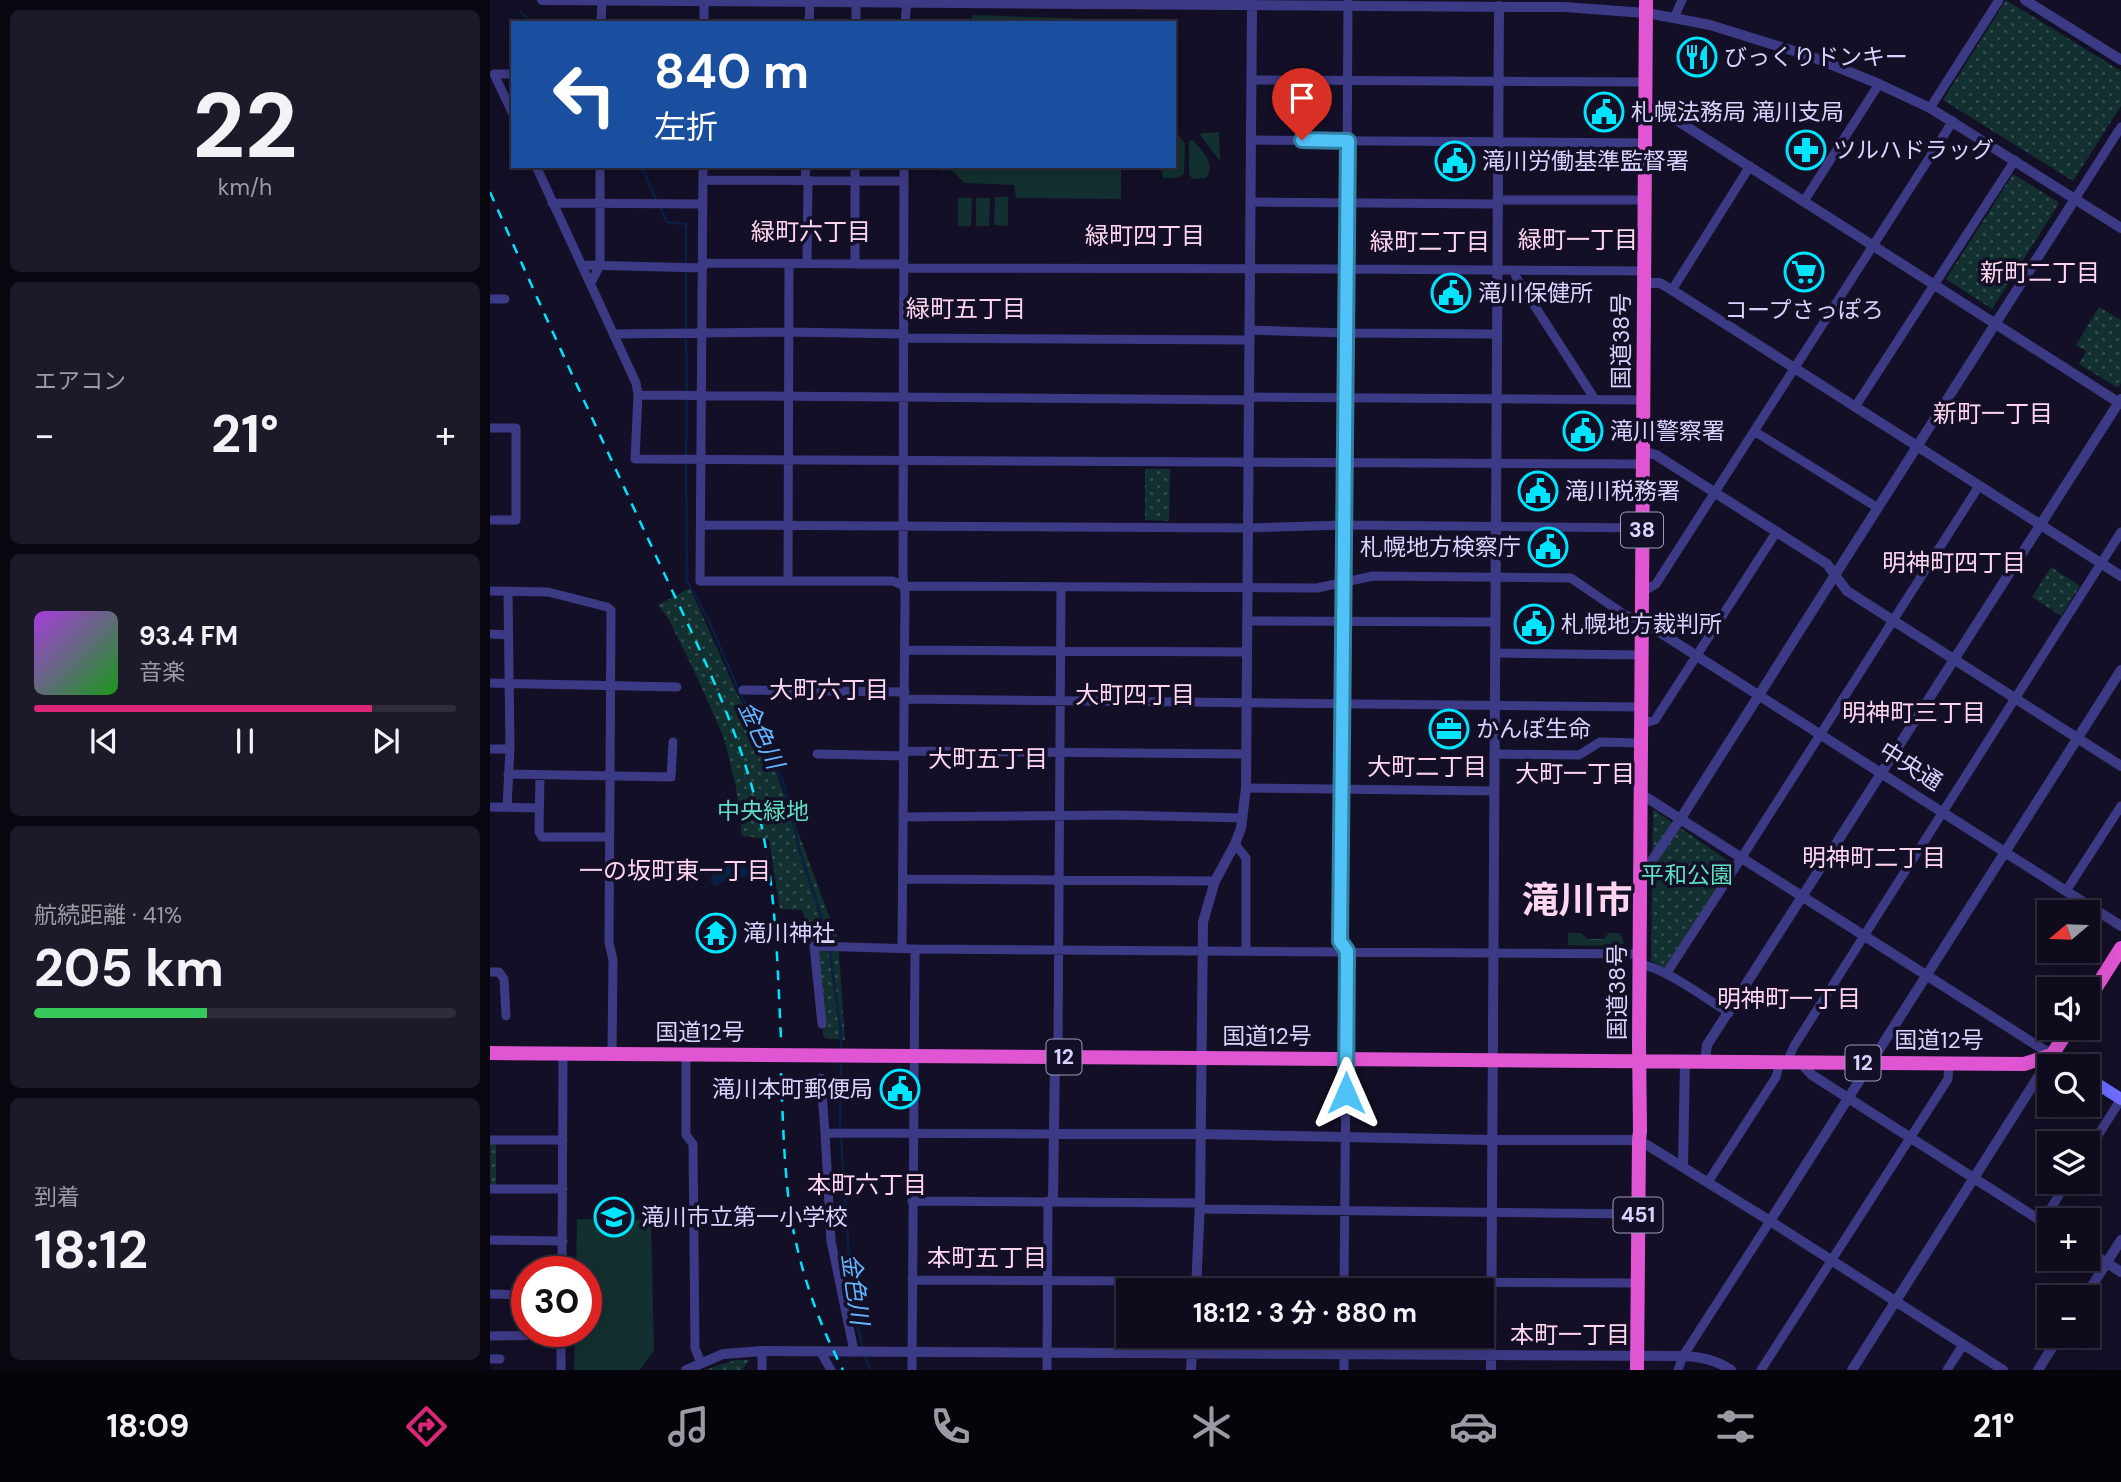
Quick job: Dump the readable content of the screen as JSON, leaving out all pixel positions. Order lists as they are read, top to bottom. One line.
{"streets":{"highway":["国道38号","38","国道12号","12","451"],"street":["中央通"]},"crossings":[["国道38号","中央通"],["国道38号","国道12号"],["国道38号","451"],["国道12号","451"]],"districts":["緑町六丁目","緑町四丁目","緑町一丁目","緑町二丁目","新町二丁目","緑町五丁目","新町一丁目","明神町四丁目","大町六丁目","大町四丁目","明神町三丁目","大町五丁目","大町二丁目","大町一丁目","明神町二丁目","一の坂町東一丁目","滝川市","明神町一丁目","本町六丁目","本町五丁目","本町一丁目"],"water":["金色川"],"parks":["中央緑地","平和公園"],"places":{"restaurant":["びっくりドンキー"],"public building":["札幌法務局 滝川支局","滝川労働基準監督署","滝川保健所","滝川警察署","滝川税務署","札幌地方検察庁","札幌地方裁判所","滝川本町郵便局"],"pharmacy":["ツルハドラッグ"],"supermarket":["コープさっぽろ"],"office":["かんぽ生命"],"temple":["滝川神社"],"school or university":["滝川市立第一小学校"]},"north":"left","page":{"tile":[["22","km/h"],"エアコン",["航続距離 · 41%","205 km"],["到着","18:12"]],"turn":["840 m","左折"],"heat":["−","21°","+"],"song":["93.4 FM","音楽"],"map_buttons":["+","−"],"limit":"30","trip":"18:12 · 3 分 · 880 m","tabs":["18:09","21°"]}}
